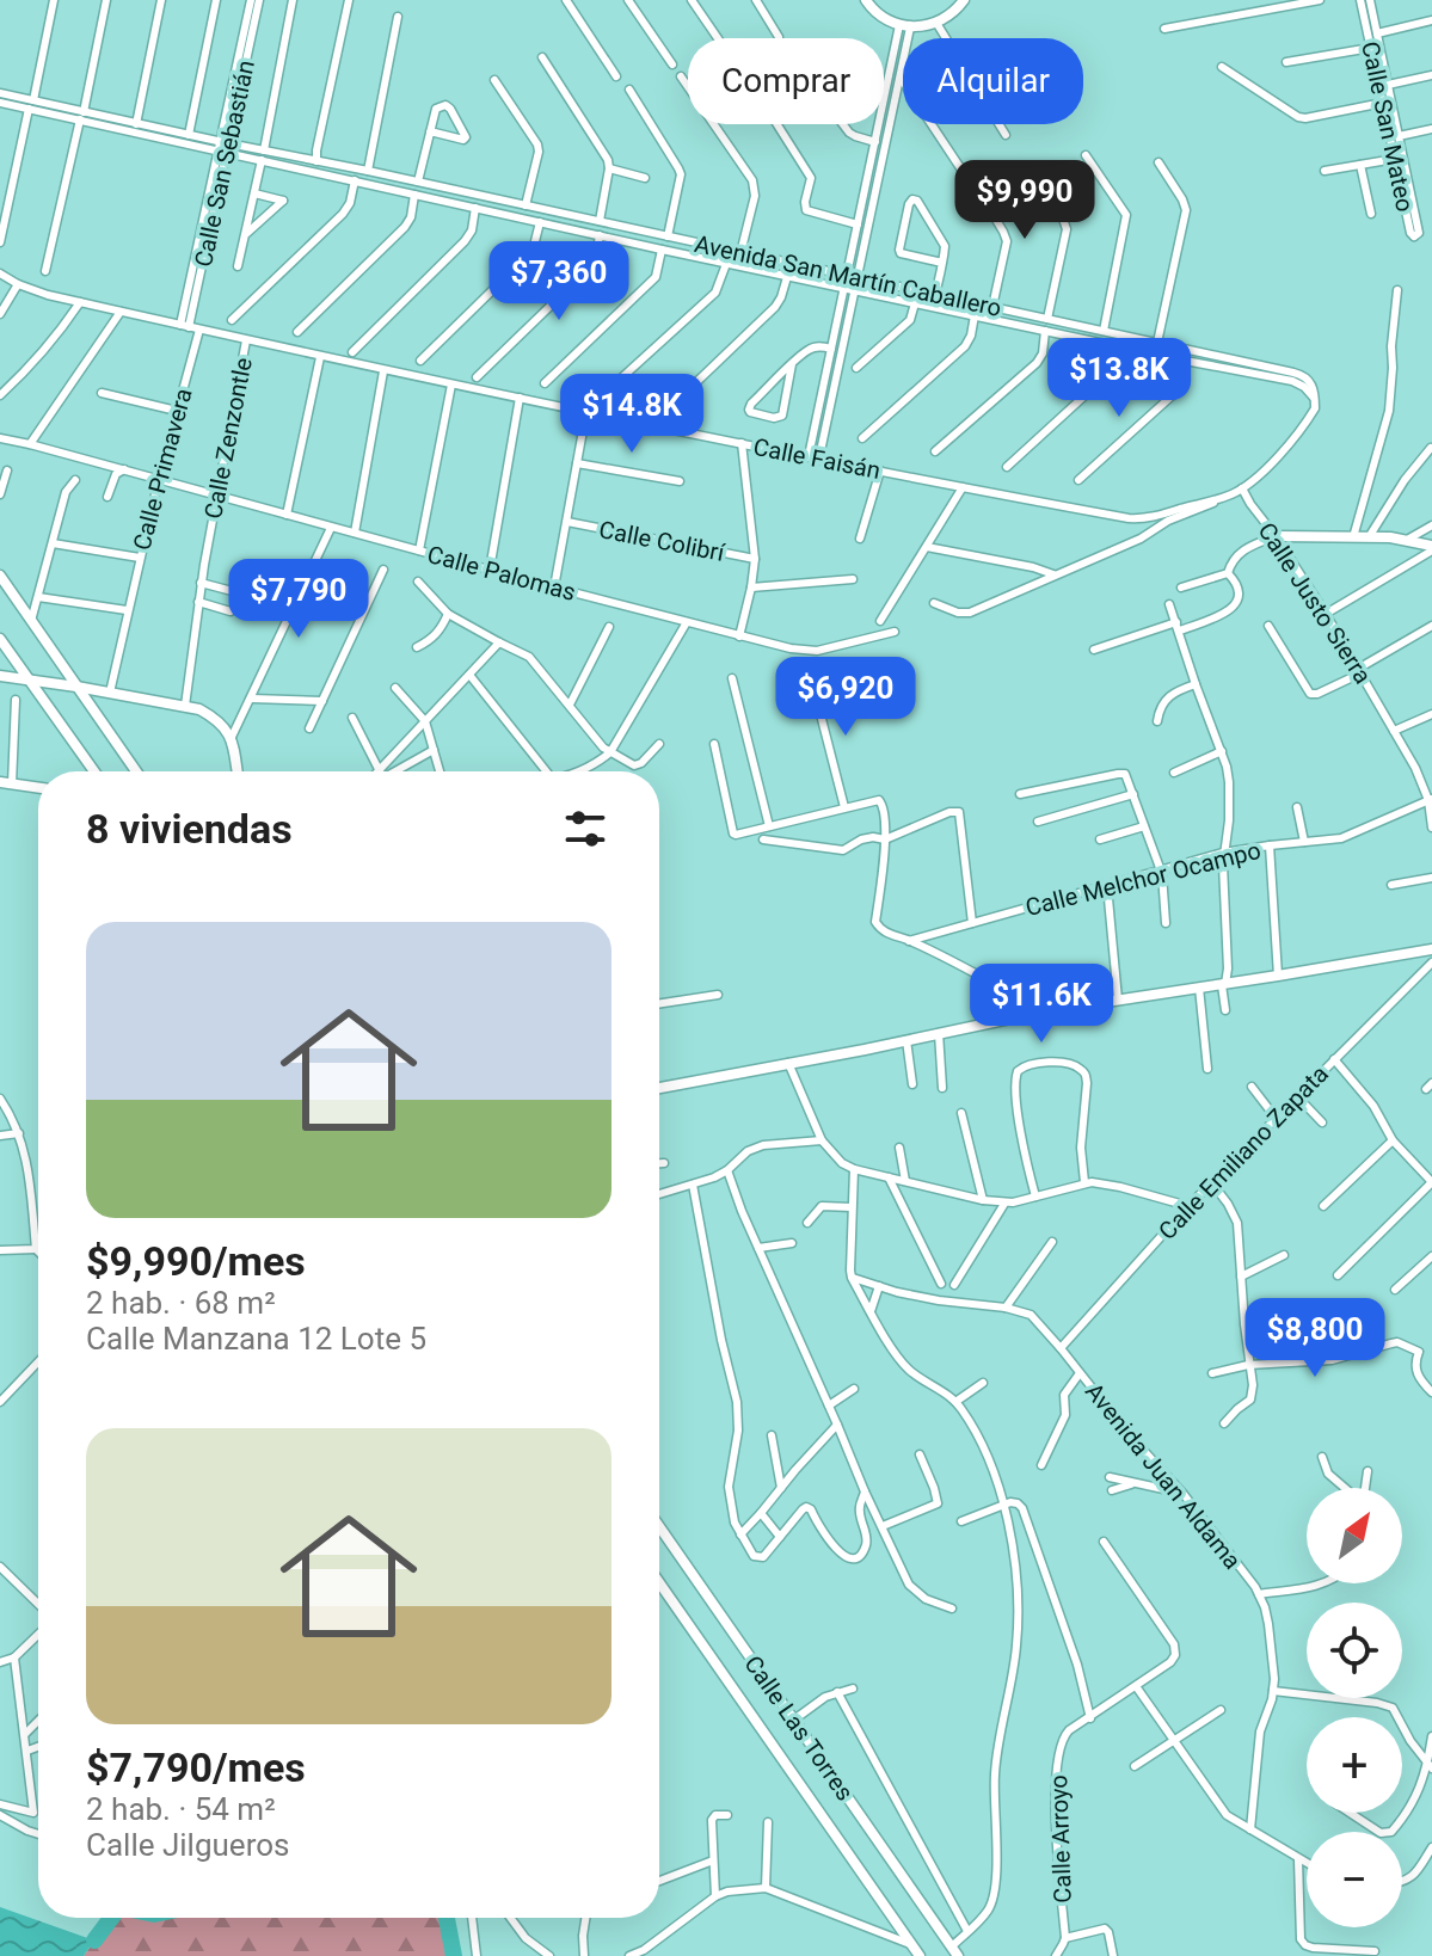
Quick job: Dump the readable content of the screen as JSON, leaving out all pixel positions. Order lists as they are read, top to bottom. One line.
{"streets":{"main road":["Calle Las Torres"],"street":["Calle San Mateo","Calle San Sebastián","Avenida San Martín Caballero","Calle Zenzontle","Calle Faisán","Calle Primavera","Calle Colibrí","Calle Palomas","Calle Justo Sierra","Calle Melchor Ocampo","Calle Emiliano Zapata","Avenida Juan Aldama","Calle Arroyo"]},"crossings":[["Calle San Sebastián","Avenida San Martín Caballero"],["Calle San Sebastián","Calle Faisán"],["Calle Zenzontle","Calle Faisán"],["Calle Zenzontle","Calle Palomas"],["Calle Faisán","Calle Primavera"],["Calle Faisán","Calle Justo Sierra"],["Calle Primavera","Calle Palomas"],["Calle Justo Sierra","Calle Melchor Ocampo"],["Calle Emiliano Zapata","Avenida Juan Aldama"]],"north":"top right","page":{"chip":["Comprar","Alquilar"],"price":["$9,990","$7,360","$13.8K","$14.8K","$7,790","$6,920","$11.6K","$8,800"],"heading":"8 viviendas","list":[{"name":"$9,990/mes","note":"2 hab. · 68 m² · Calle Manzana 12 Lote 5"},{"name":"$7,790/mes","note":"2 hab. · 54 m² · Calle Jilgueros"}],"map_buttons":["+","−"]}}
